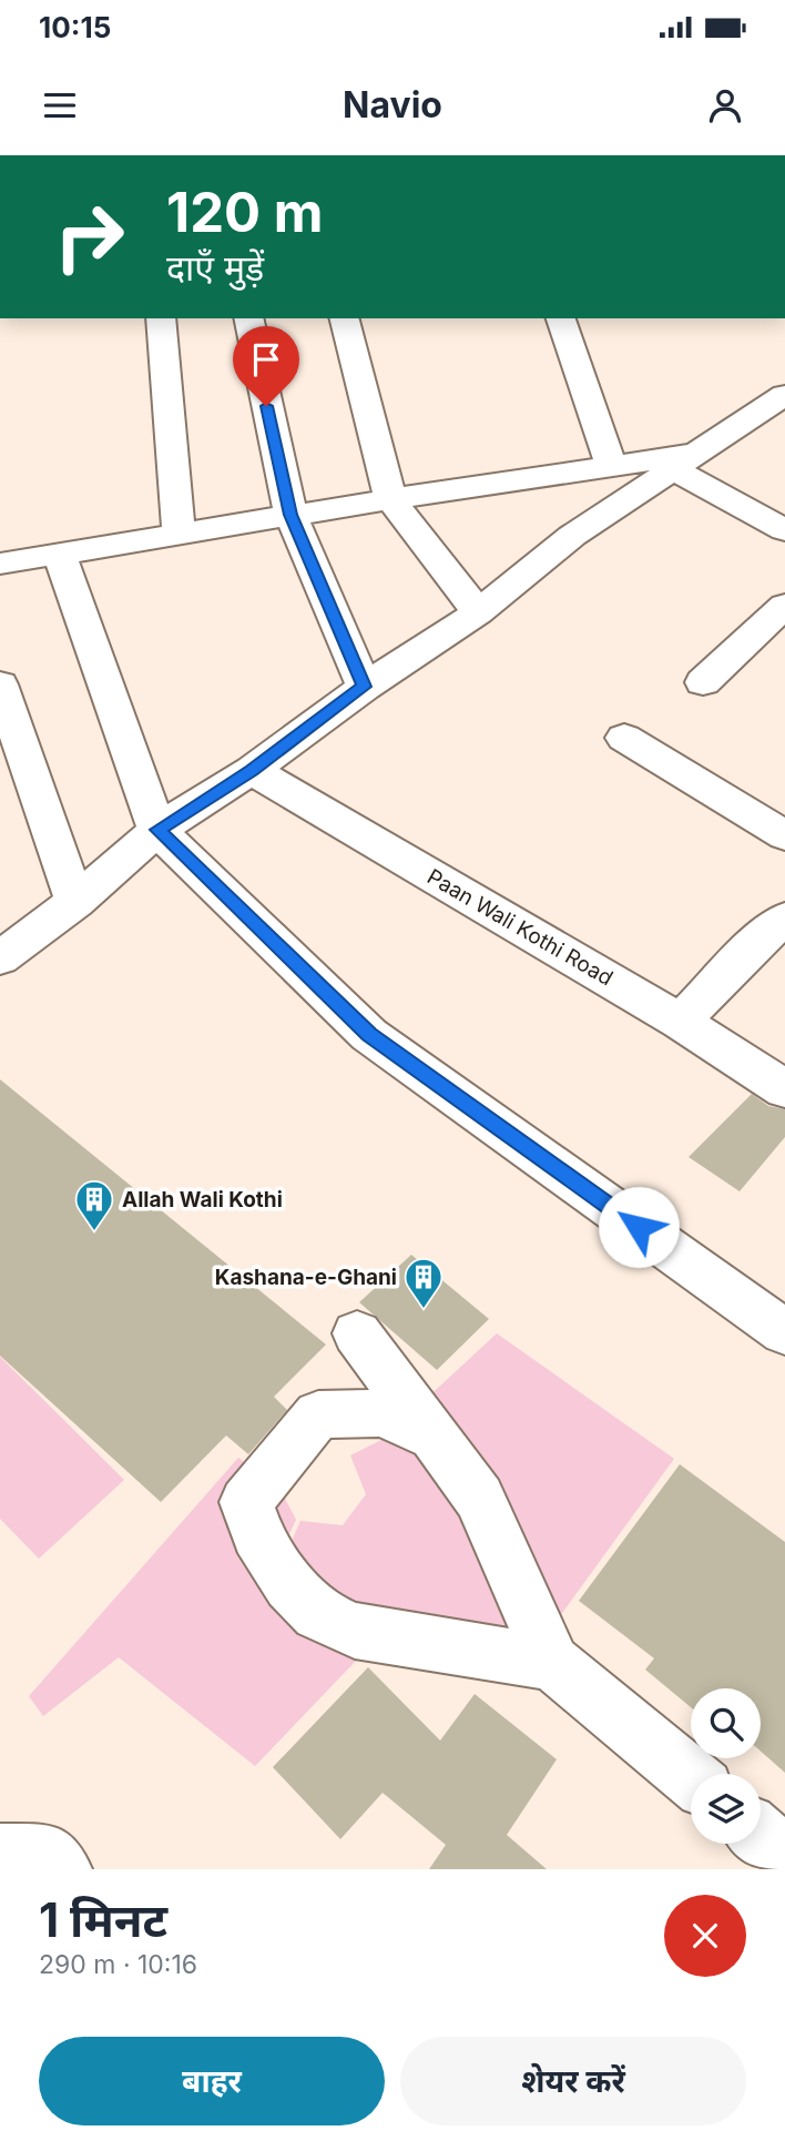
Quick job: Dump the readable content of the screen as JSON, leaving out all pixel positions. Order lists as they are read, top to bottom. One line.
{"streets":{"street":["Paan Wali Kothi Road"]},"places":{"building":["Allah Wali Kothi","Kashana-e-Ghani"]},"page":{"status":"10:15","header":"Navio","turn":["120 m","दाएँ मुड़ें"],"heading":["1 मिनट","290 m · 10:16"],"buttons":["बाहर","शेयर करें"]}}
